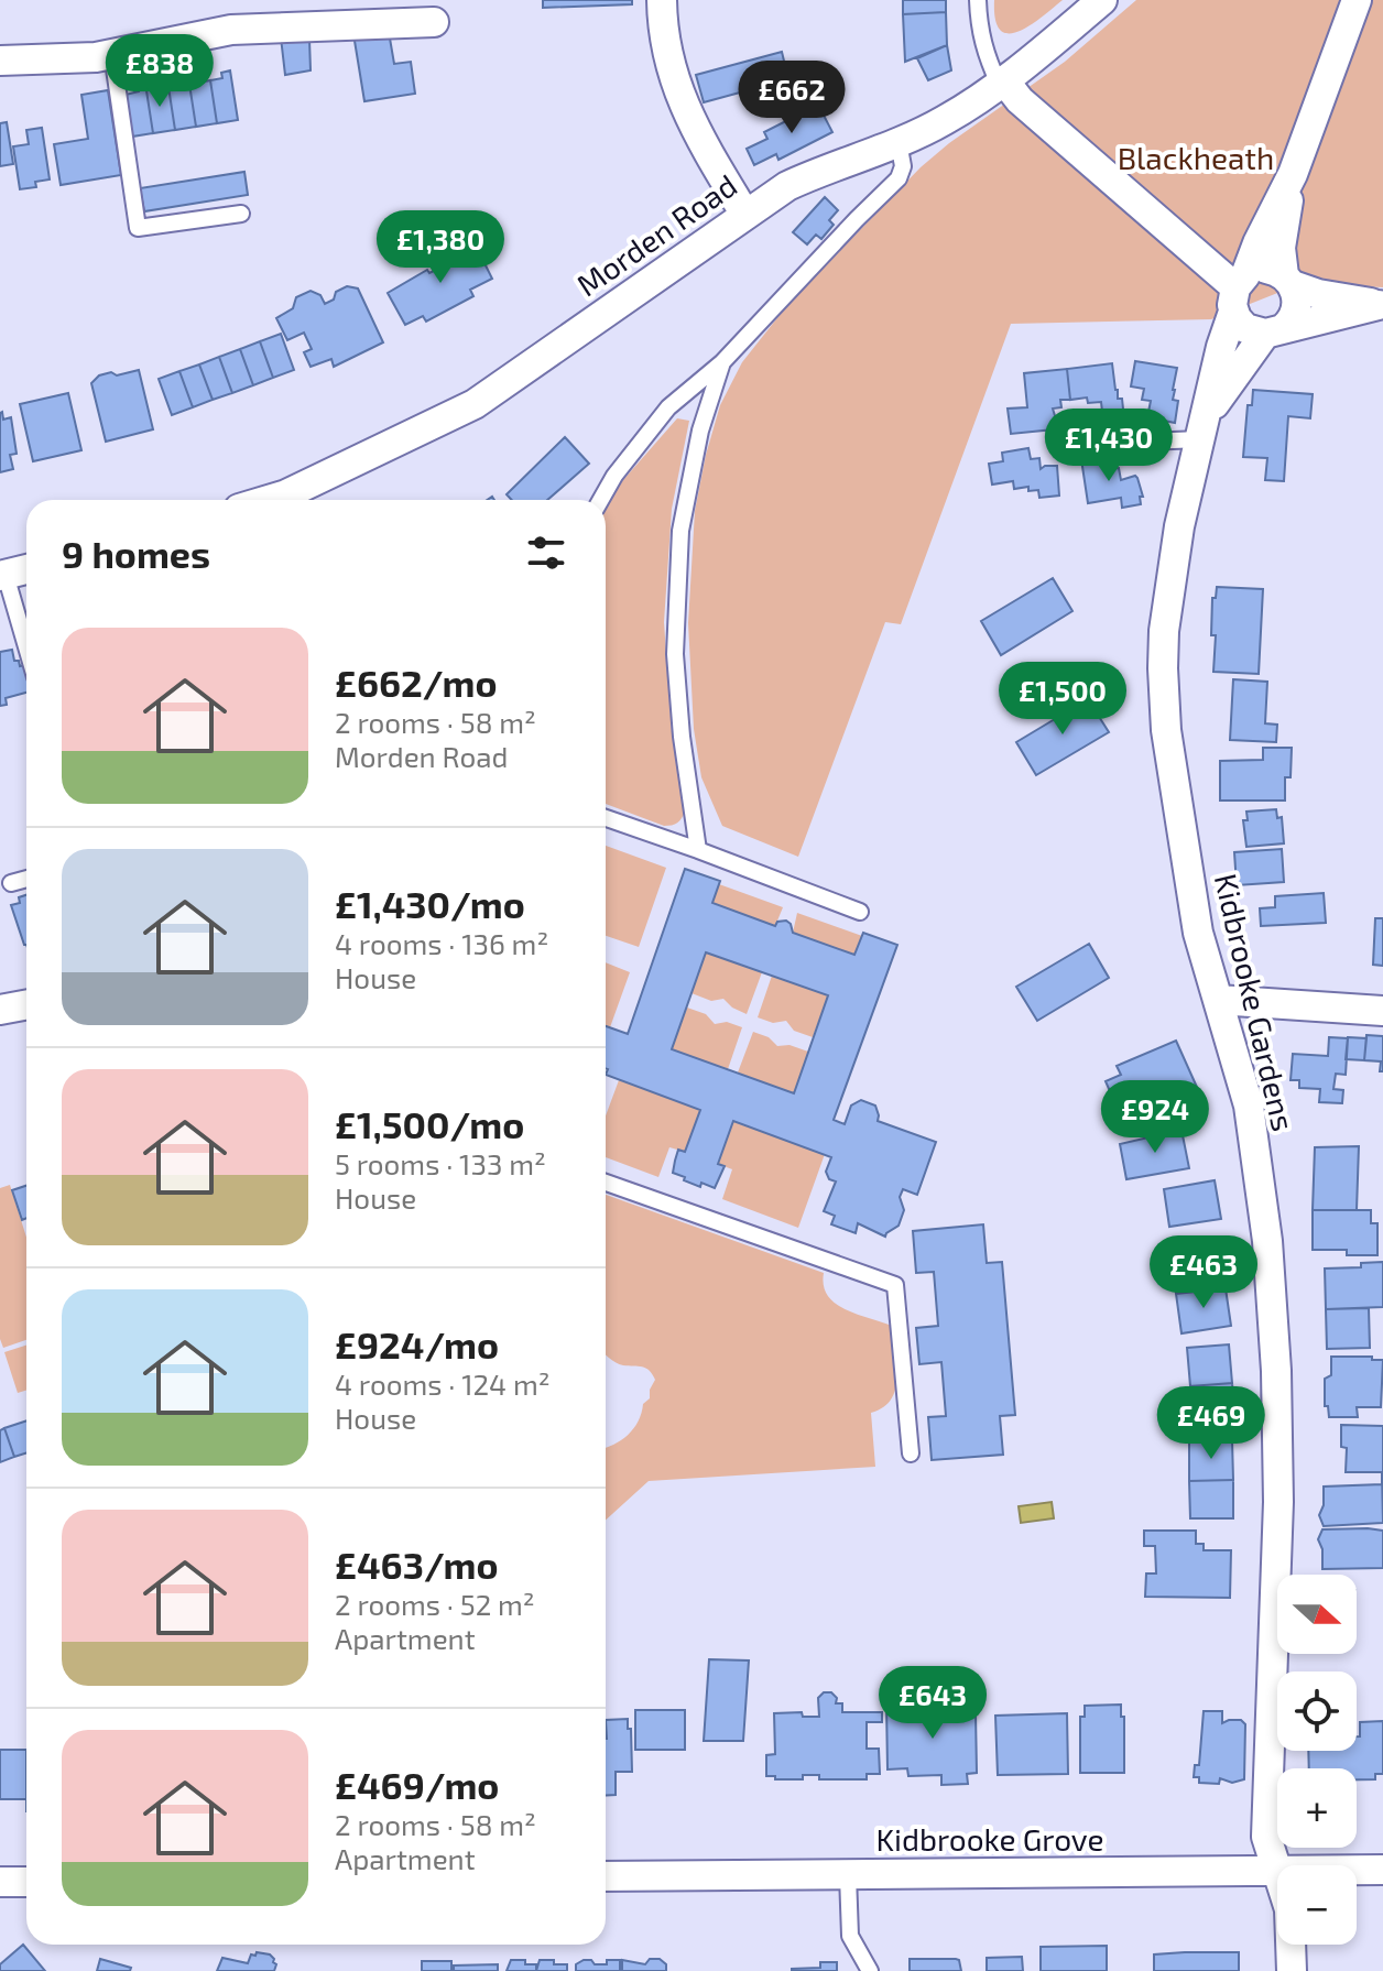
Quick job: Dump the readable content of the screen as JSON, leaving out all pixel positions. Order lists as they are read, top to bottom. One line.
{"streets":{"street":["Morden Road","Kidbrooke Gardens","Kidbrooke Grove"]},"crossings":[["Kidbrooke Gardens","Kidbrooke Grove"]],"parks":["Blackheath"],"north":"right","page":{"price":["£838","£662","£1,380","£1,430","£1,500","£924","£463","£469","£643"],"heading":"9 homes","list":[{"name":"£662/mo","note":"2 rooms · 58 m² · Morden Road"},{"name":"£1,430/mo","note":"4 rooms · 136 m² · House"},{"name":"£1,500/mo","note":"5 rooms · 133 m² · House"},{"name":"£924/mo","note":"4 rooms · 124 m² · House"},{"name":"£463/mo","note":"2 rooms · 52 m² · Apartment"},{"name":"£469/mo","note":"2 rooms · 58 m² · Apartment"}],"map_buttons":["+","−"]}}
